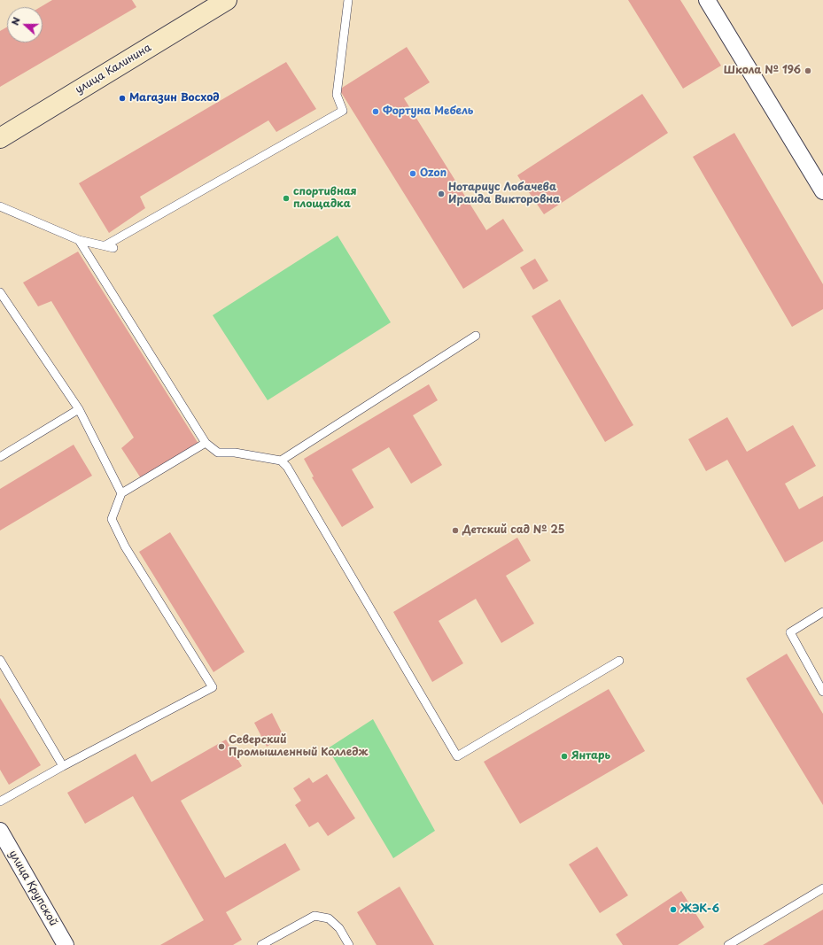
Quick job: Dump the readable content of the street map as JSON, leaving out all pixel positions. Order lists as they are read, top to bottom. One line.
{"streets":{"main road":["улица Калинина"],"street":["улица Крупской"]},"places":["Школа № 196","Магазин Восход","Фортуна Мебель","Ozon","Нотариус Лобачева Ираида Викторовна","спортивная площадка","Детский сад № 25","Северский Промышленный Колледж","Янтарь","ЖЭК-6"],"north":"left"}
